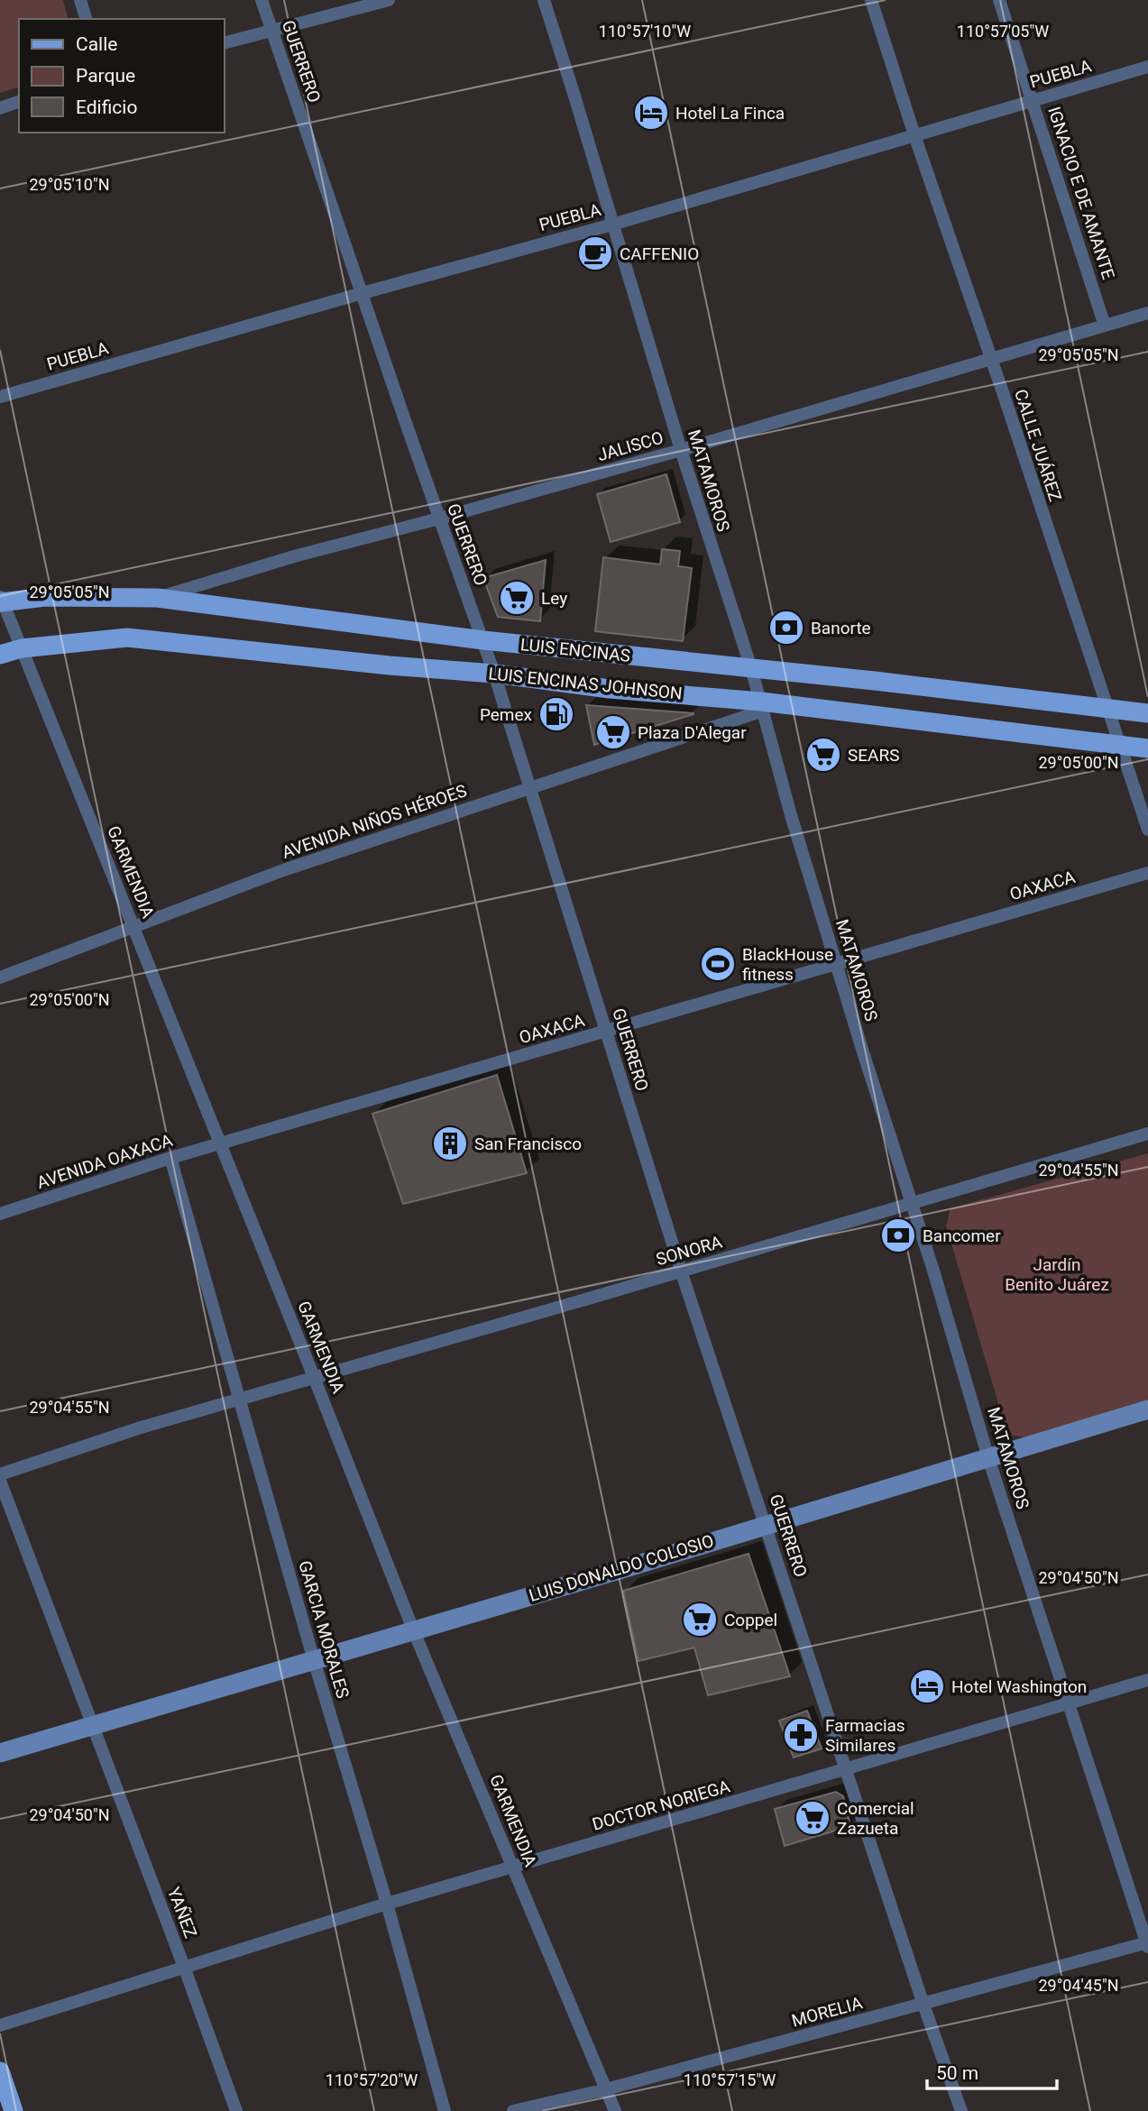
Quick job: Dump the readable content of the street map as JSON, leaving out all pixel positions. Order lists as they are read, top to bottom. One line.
{"streets":{"main road":["LUIS ENCINAS","LUIS ENCINAS JOHNSON","LUIS DONALDO COLOSIO"],"street":["GUERRERO","PUEBLA","IGNACIO E DE AMANTE","CALLE JUÁREZ","JALISCO","MATAMOROS","AVENIDA NIÑOS HÉROES","GARMENDIA","OAXACA","AVENIDA OAXACA","SONORA","GARCIA MORALES","DOCTOR NORIEGA","YAÑEZ","MORELIA"]},"crossings":[["GUERRERO","PUEBLA"],["GUERRERO","JALISCO"],["GUERRERO","LUIS ENCINAS"],["GUERRERO","LUIS ENCINAS JOHNSON"],["GUERRERO","AVENIDA NIÑOS HÉROES"],["GUERRERO","OAXACA"],["GUERRERO","SONORA"],["GUERRERO","LUIS DONALDO COLOSIO"],["GUERRERO","DOCTOR NORIEGA"],["GUERRERO","MORELIA"],["PUEBLA","IGNACIO E DE AMANTE"],["PUEBLA","CALLE JUÁREZ"],["PUEBLA","MATAMOROS"],["IGNACIO E DE AMANTE","JALISCO"],["CALLE JUÁREZ","JALISCO"],["CALLE JUÁREZ","LUIS ENCINAS"],["CALLE JUÁREZ","LUIS ENCINAS JOHNSON"],["JALISCO","MATAMOROS"],["JALISCO","LUIS ENCINAS"],["MATAMOROS","LUIS ENCINAS"],["MATAMOROS","LUIS ENCINAS JOHNSON"],["MATAMOROS","AVENIDA NIÑOS HÉROES"],["MATAMOROS","OAXACA"],["MATAMOROS","SONORA"],["MATAMOROS","LUIS DONALDO COLOSIO"],["MATAMOROS","DOCTOR NORIEGA"],["MATAMOROS","MORELIA"],["LUIS ENCINAS","GARMENDIA"],["LUIS ENCINAS JOHNSON","AVENIDA NIÑOS HÉROES"],["LUIS ENCINAS JOHNSON","GARMENDIA"],["AVENIDA NIÑOS HÉROES","GARMENDIA"],["GARMENDIA","OAXACA"],["GARMENDIA","AVENIDA OAXACA"],["GARMENDIA","SONORA"],["GARMENDIA","LUIS DONALDO COLOSIO"],["GARMENDIA","DOCTOR NORIEGA"],["GARMENDIA","MORELIA"],["OAXACA","AVENIDA OAXACA"],["AVENIDA OAXACA","GARCIA MORALES"],["SONORA","GARCIA MORALES"],["LUIS DONALDO COLOSIO","GARCIA MORALES"],["LUIS DONALDO COLOSIO","YAÑEZ"],["GARCIA MORALES","DOCTOR NORIEGA"],["DOCTOR NORIEGA","YAÑEZ"]],"parks":["Jardín Benito Juárez"],"places":{"hotel":["Hotel La Finca","Hotel Washington"],"cafe":["CAFFENIO"],"supermarket":["Ley","Plaza D'Alegar","SEARS","Coppel","Comercial Zazueta"],"bank":["Banorte","Bancomer"],"fuel station":["Pemex"],"sports":["BlackHouse fitness"],"building":["San Francisco"],"pharmacy":["Farmacias Similares"]},"legend":["Calle","Parque","Edificio"],"scale_bar":"50 m","coordinates":["110°57'10\"W","110°57'05\"W","29°05'10\"N","29°05'05\"N","29°05'00\"N","29°04'55\"N","29°04'50\"N","29°04'45\"N","110°57'20\"W","110°57'15\"W"]}
